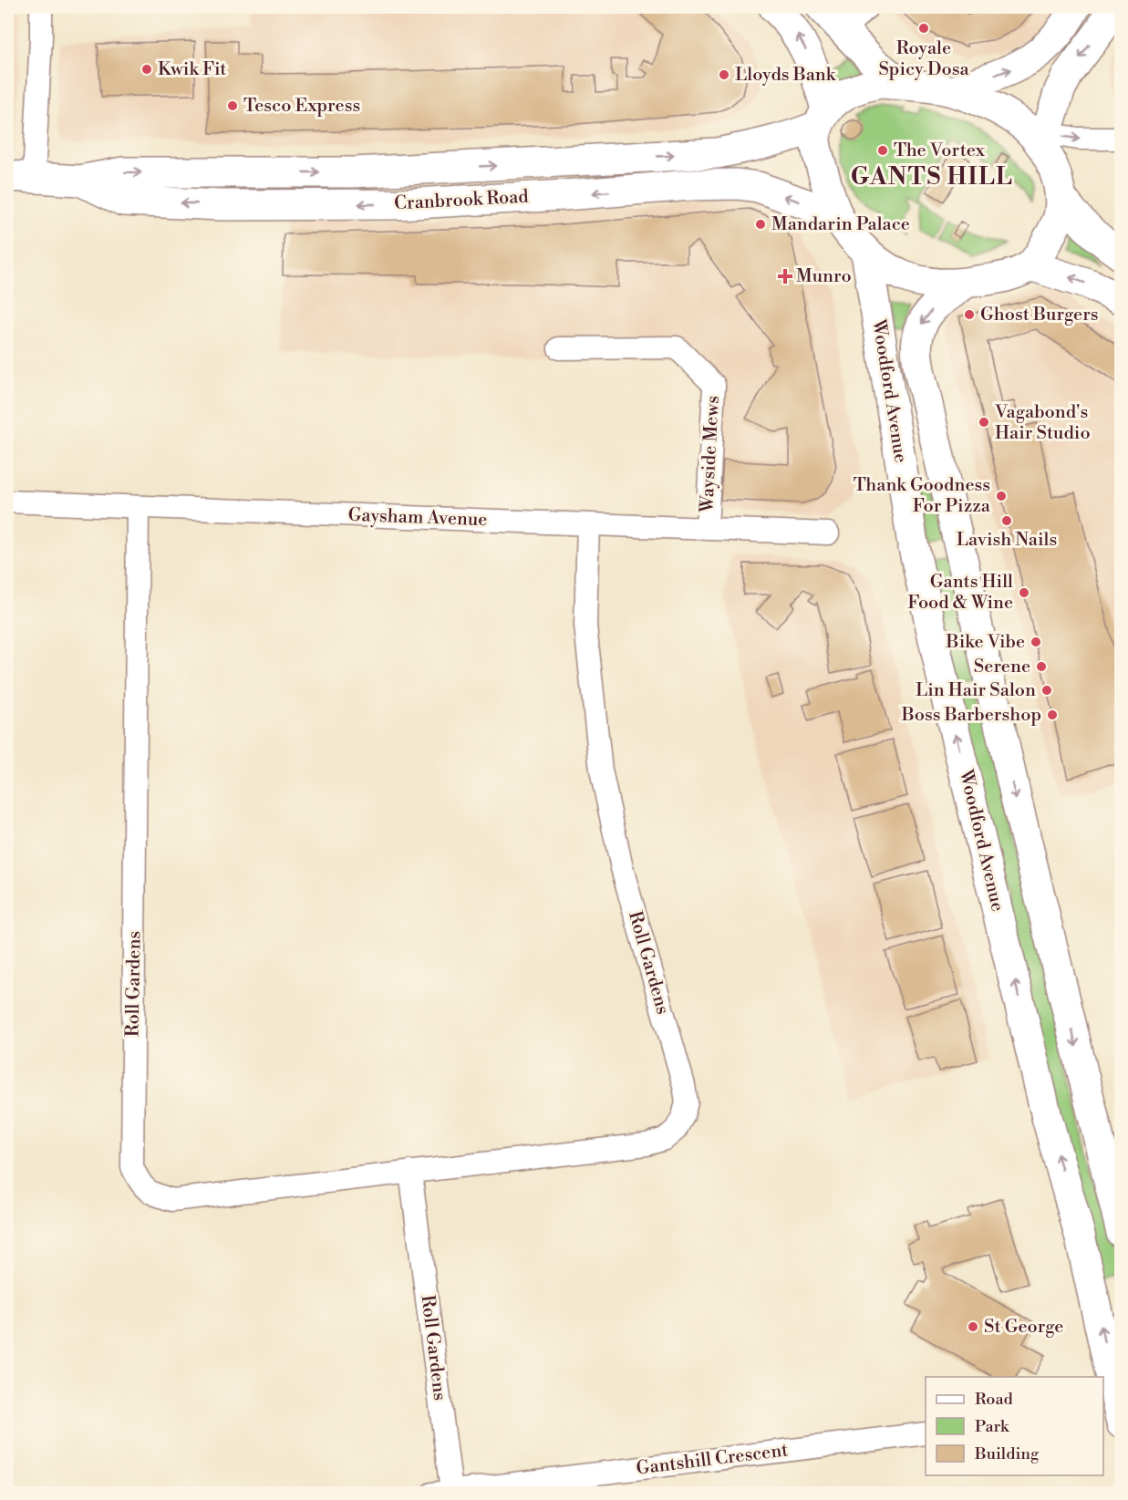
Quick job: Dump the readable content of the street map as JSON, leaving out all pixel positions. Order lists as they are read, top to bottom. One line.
{"streets":{"main road":["Cranbrook Road","Woodford Avenue"],"street":["Wayside Mews","Gaysham Avenue","Roll Gardens","Gantshill Crescent"]},"crossings":[["Wayside Mews","Gaysham Avenue"],["Gaysham Avenue","Roll Gardens"],["Roll Gardens","Gantshill Crescent"]],"districts":["GANTS HILL"],"places":{"other":["Royale Spicy Dosa","Kwik Fit","Lloyds Bank","Tesco Express","The Vortex","Mandarin Palace","Ghost Burgers","Vagabond's Hair Studio","Thank Goodness For Pizza","Lavish Nails","Gants Hill Food & Wine","Bike Vibe","Serene","Lin Hair Salon","Boss Barbershop","St George"],"health":["Munro"]},"legend":["Road","Park","Building"]}
